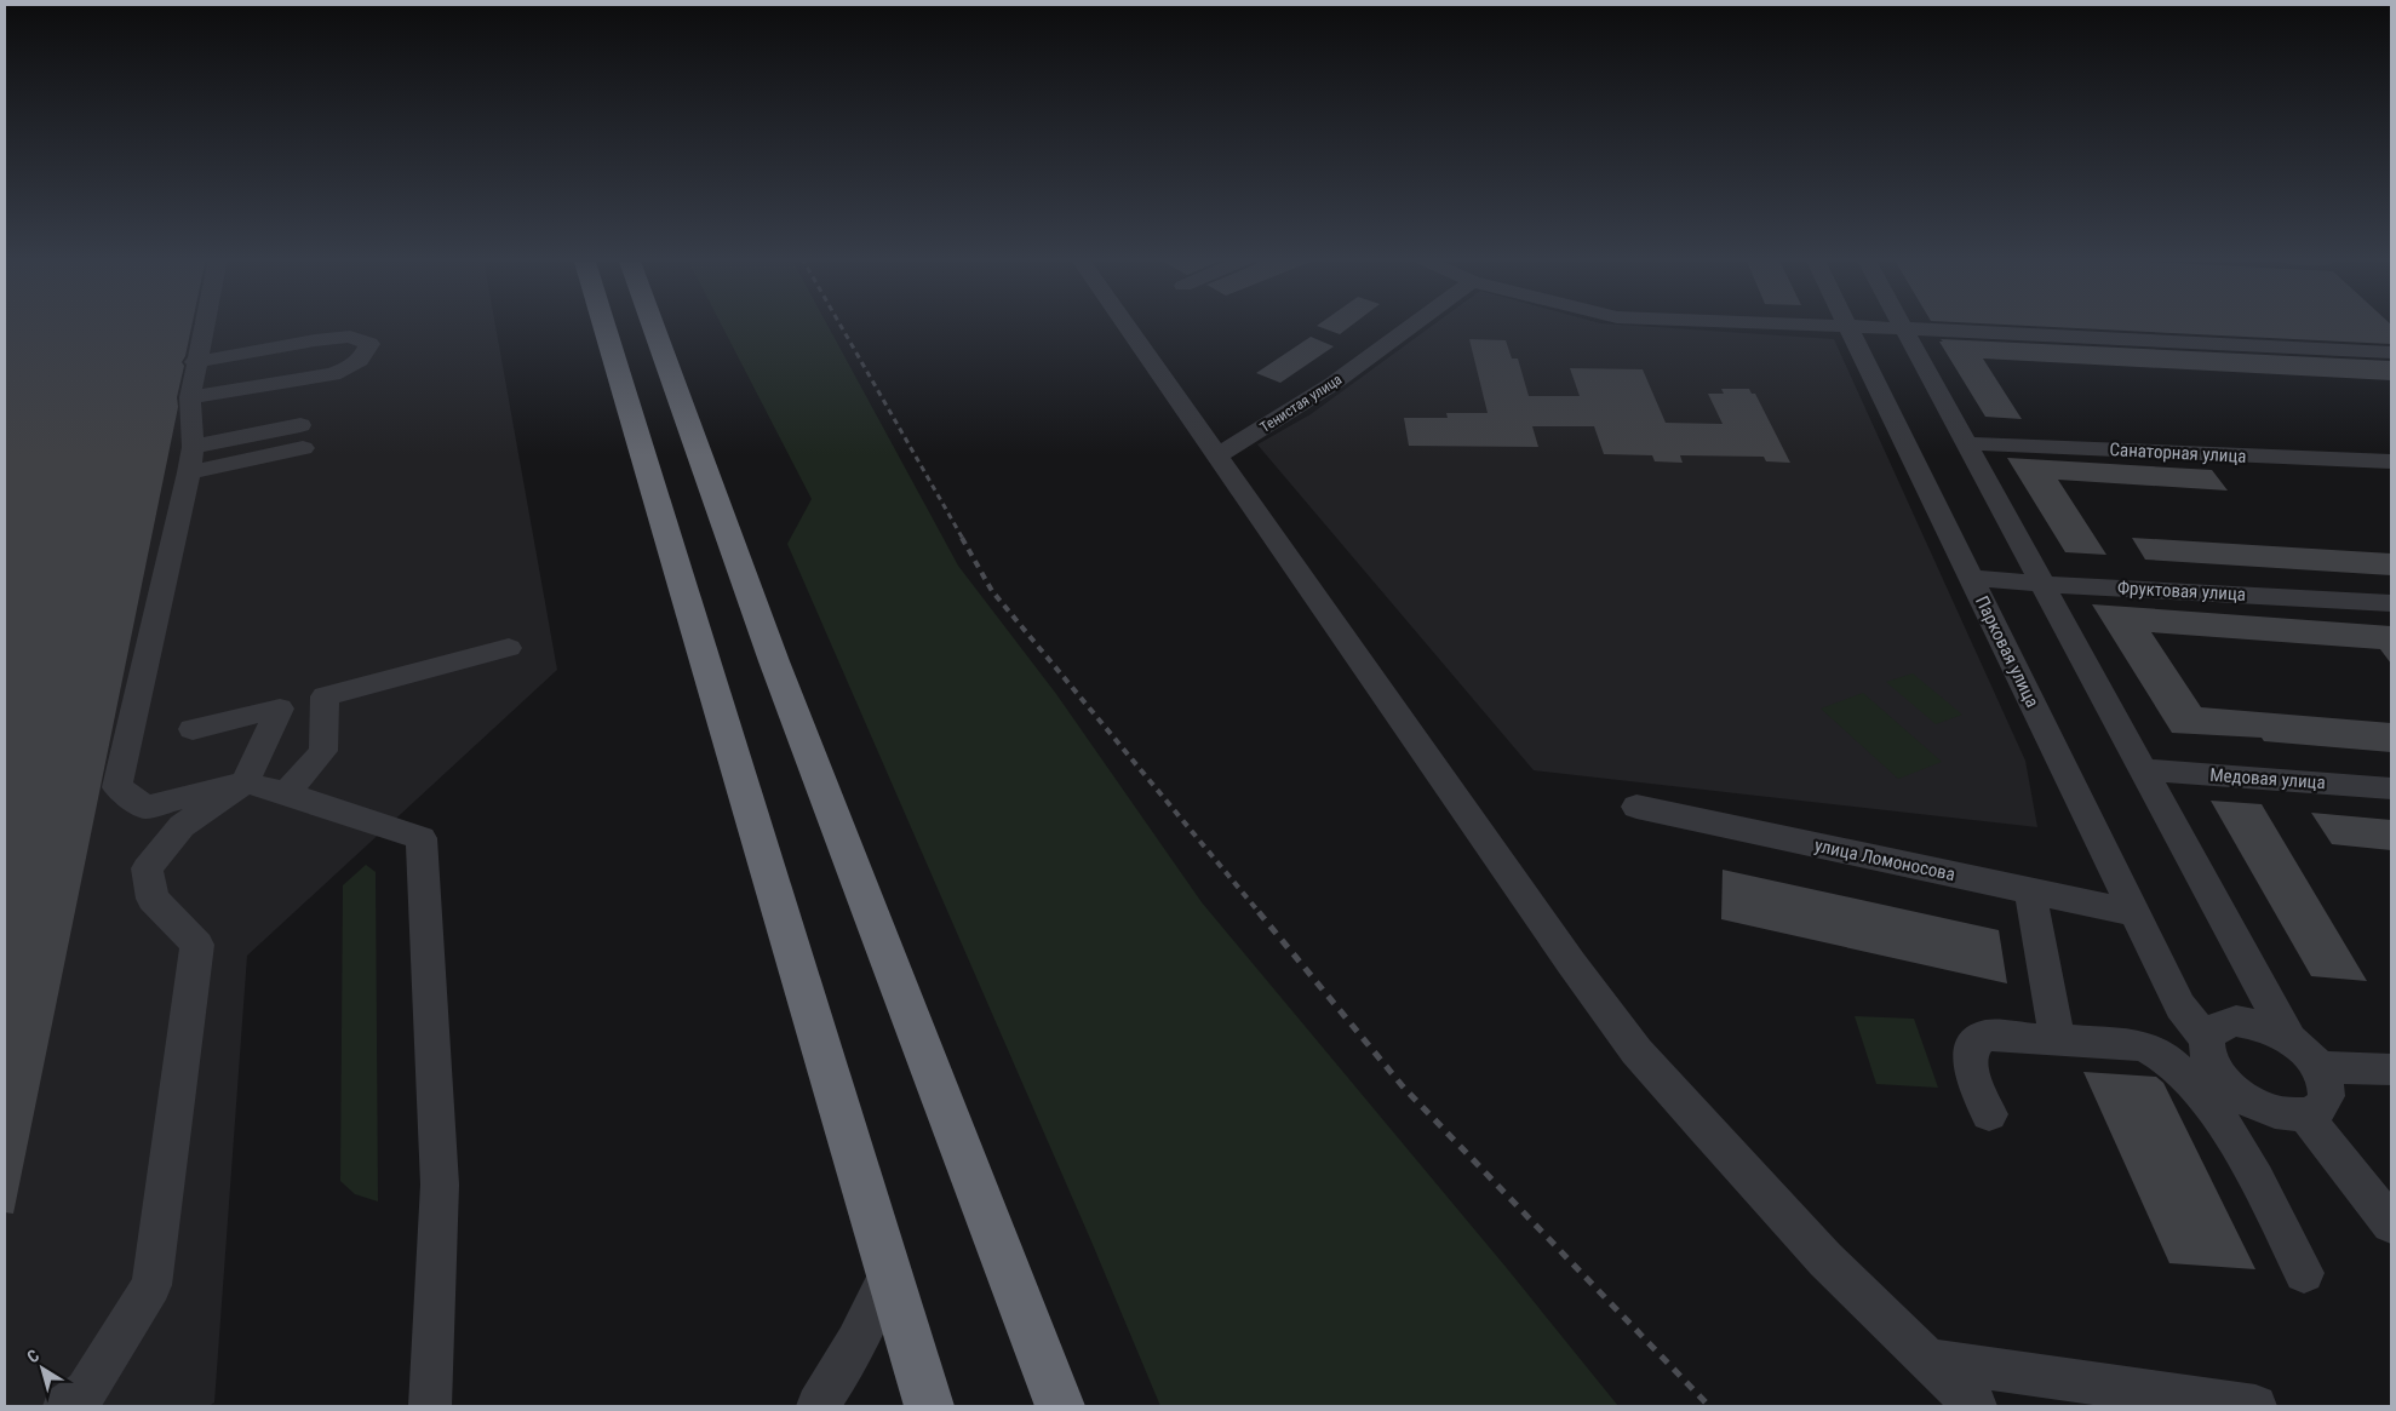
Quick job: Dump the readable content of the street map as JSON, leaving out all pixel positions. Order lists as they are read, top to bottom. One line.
{"streets":{"street":["Тенистая улица","Санаторная улица","Фруктовая улица","Парковая улица","Медовая улица","улица Ломоносова"]},"crossings":[["Фруктовая улица","Парковая улица"],["Парковая улица","улица Ломоносова"]],"north":"top left"}
